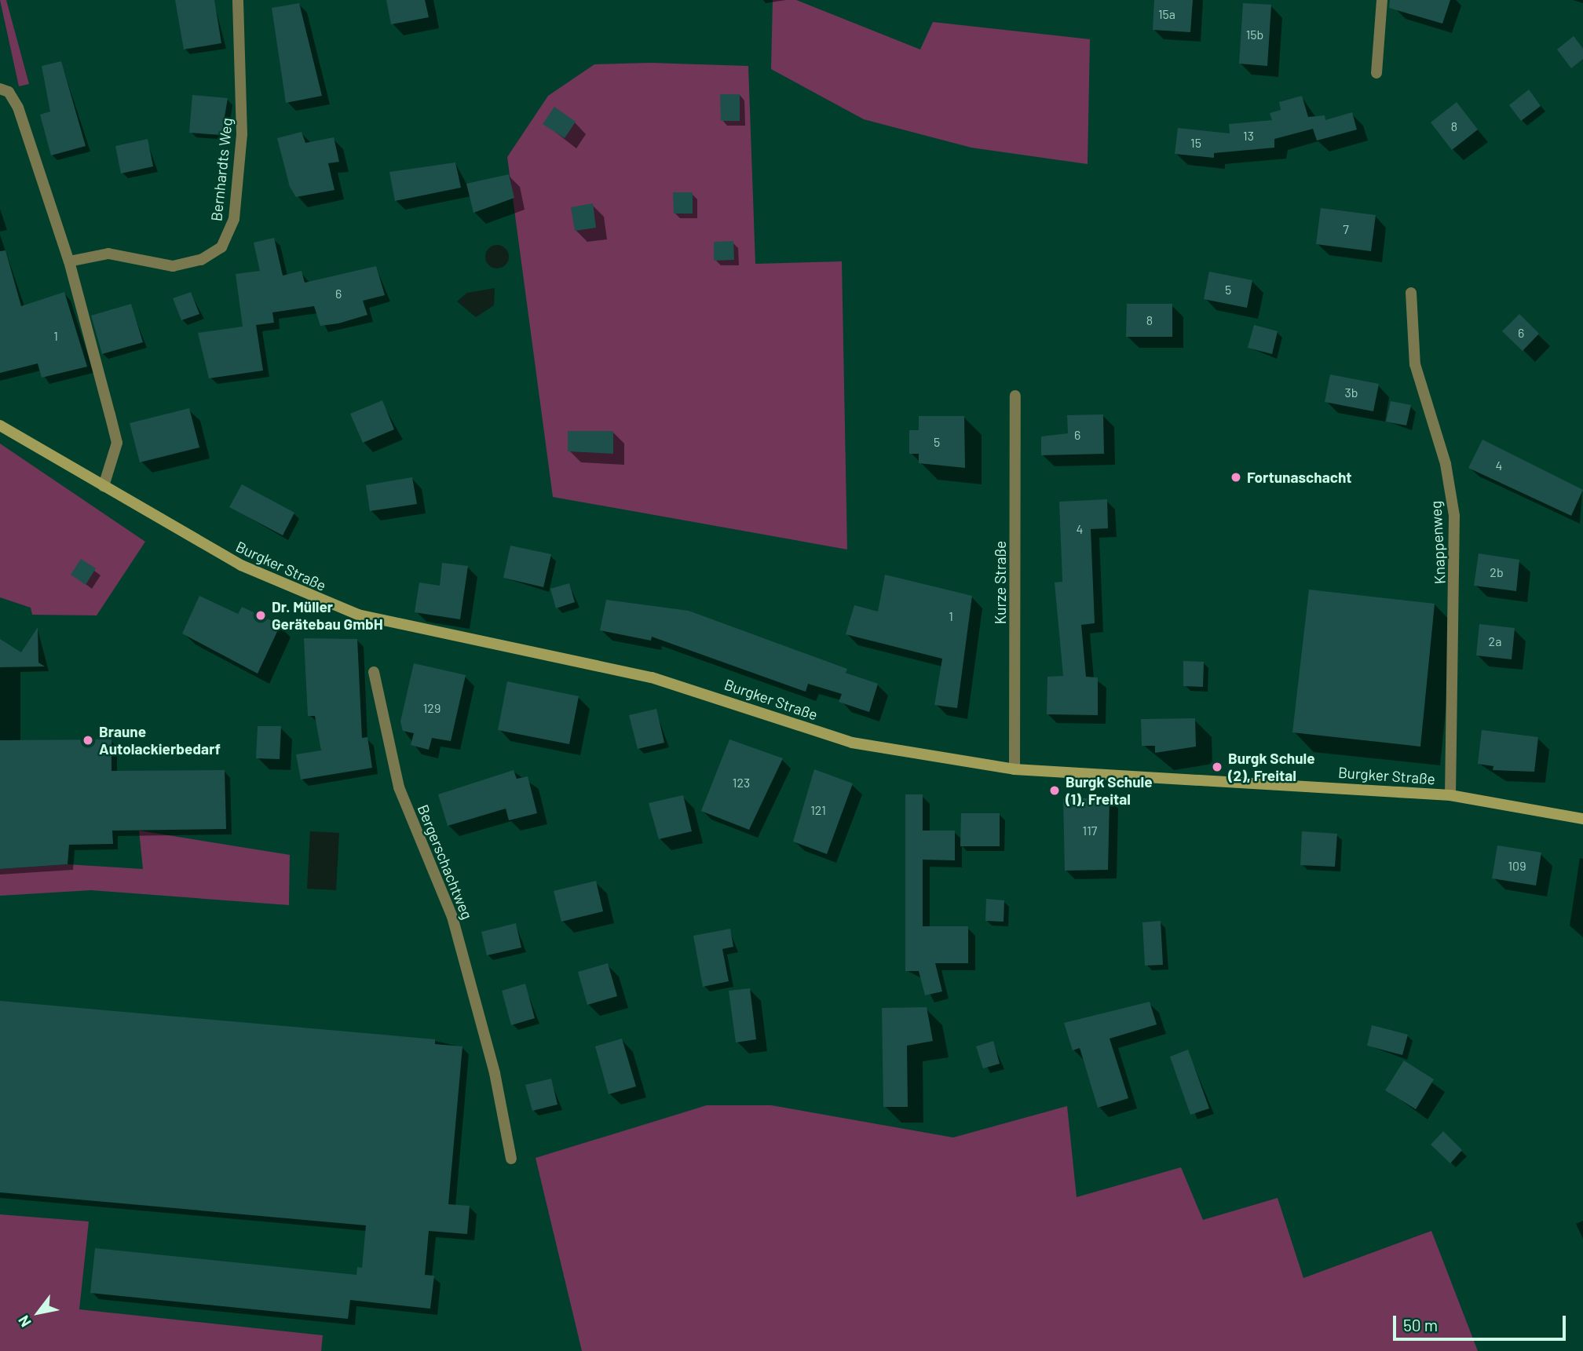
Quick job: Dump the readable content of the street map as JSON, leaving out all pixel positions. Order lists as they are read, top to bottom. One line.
{"streets":{"main road":["Burgker Straße"],"street":["Bernhardts Weg","Knappenweg","Kurze Straße","Bergerschachtweg"]},"crossings":[["Knappenweg","Burgker Straße"],["Burgker Straße","Kurze Straße"]],"places":["Fortunaschacht","Dr. Müller Gerätebau GmbH","Braune Autolackierbedarf","Burgk Schule (2), Freital","Burgk Schule (1), Freital"],"house_numbers":["15a","15b","8","13","15","7","5","6","8","6","1","3b","6","5","4","4","2b","1","2a","129","123","121","117","109"],"scale_bar":"50 m","north":"bottom left"}
